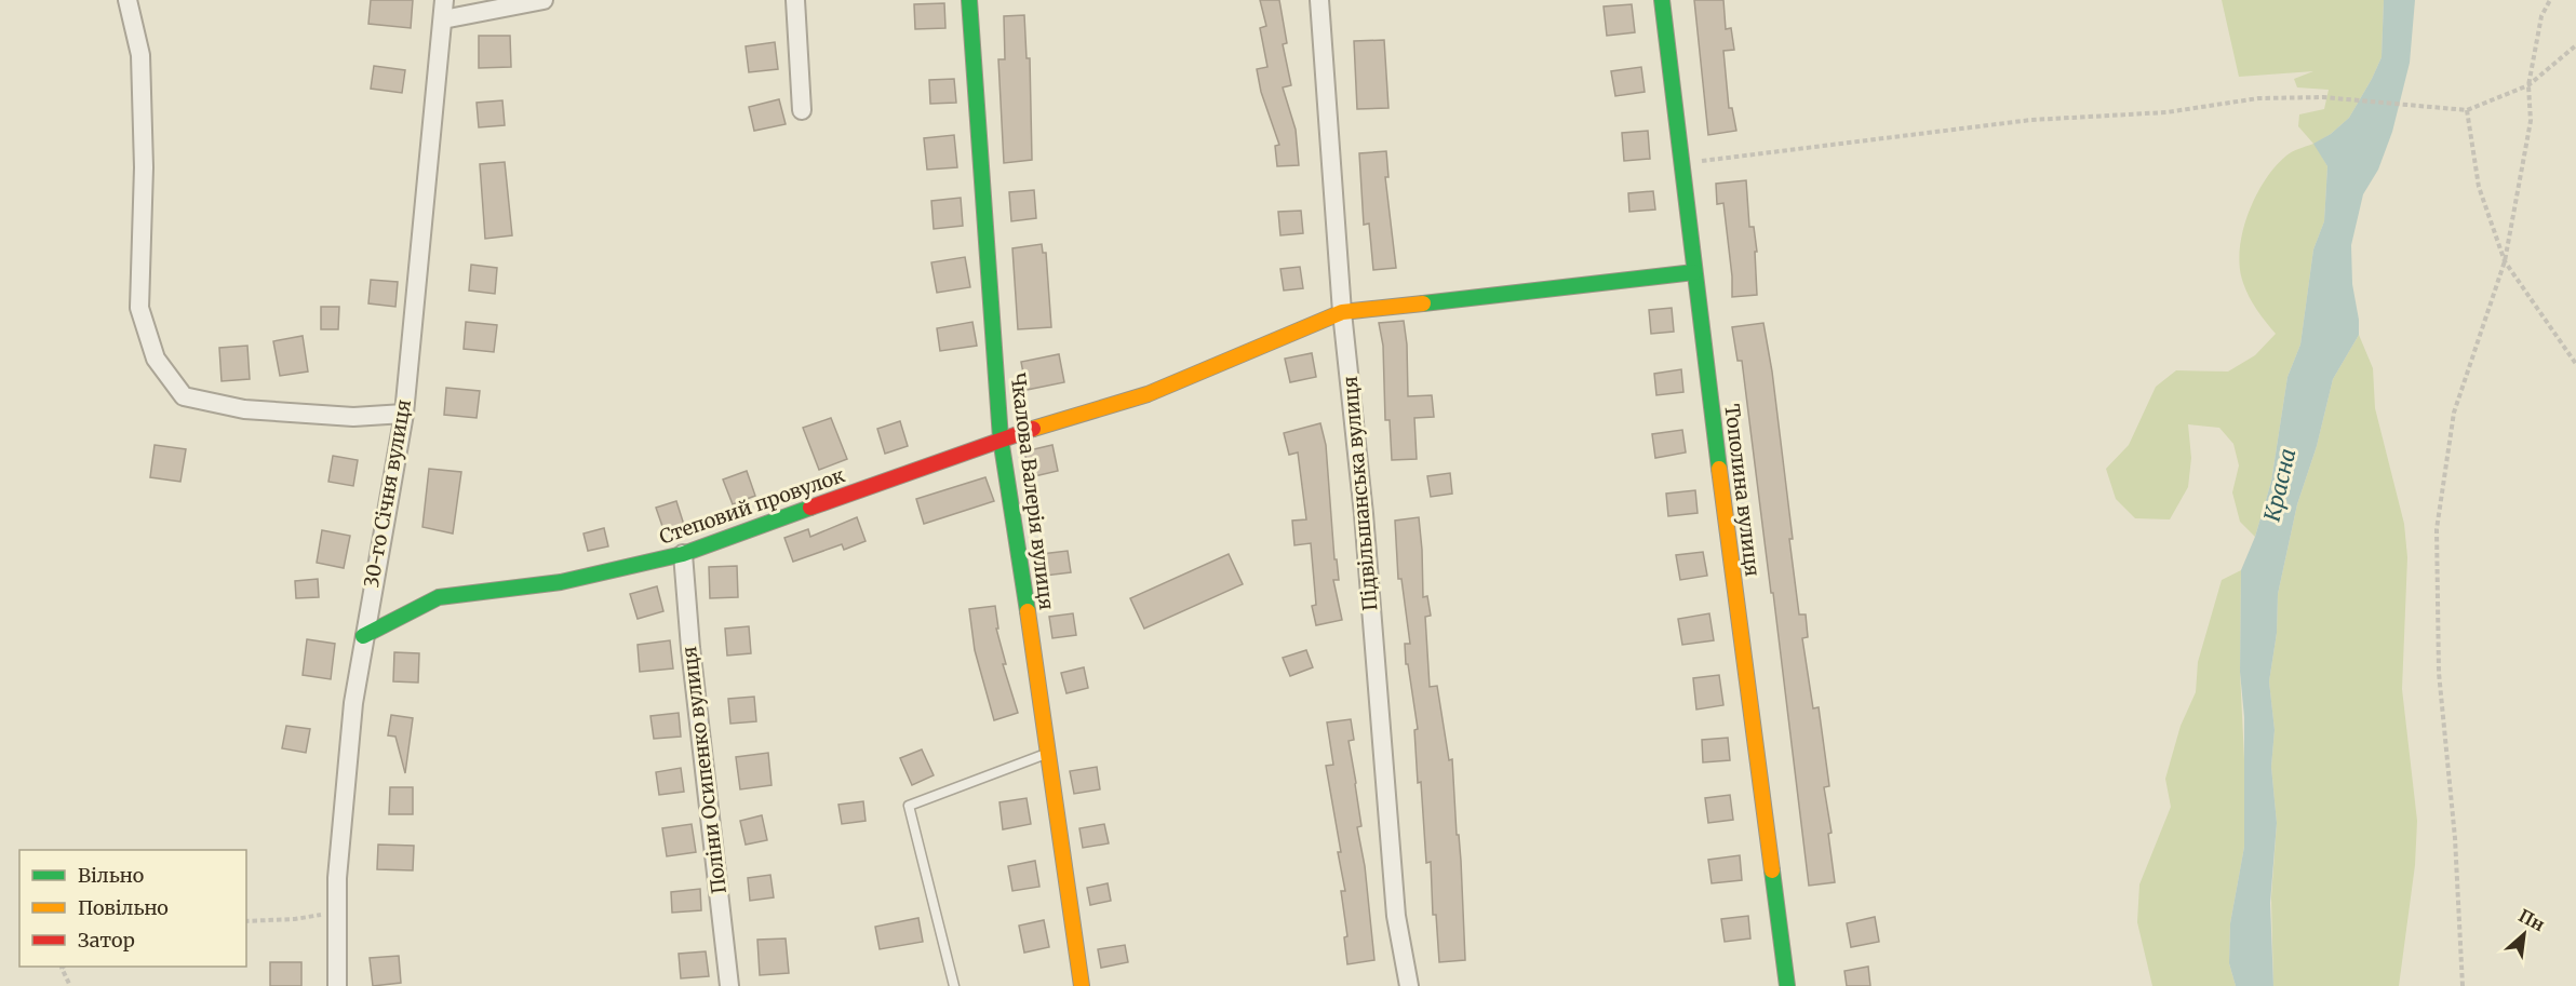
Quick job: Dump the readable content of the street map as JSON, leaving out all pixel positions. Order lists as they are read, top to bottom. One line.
{"streets":{"street":["Тополина вулиця","Чкалова Валерія вулиця","30-го Січня вулиця","Підвільшанська вулиця","Степовий провулок","Поліни Осипенко вулиця"]},"crossings":[["Тополина вулиця","Степовий провулок"],["Чкалова Валерія вулиця","Степовий провулок"],["30-го Січня вулиця","Степовий провулок"],["Підвільшанська вулиця","Степовий провулок"],["Степовий провулок","Поліни Осипенко вулиця"]],"water":["Красна"],"legend":["Вільно","Повільно","Затор"],"north":"top right"}
